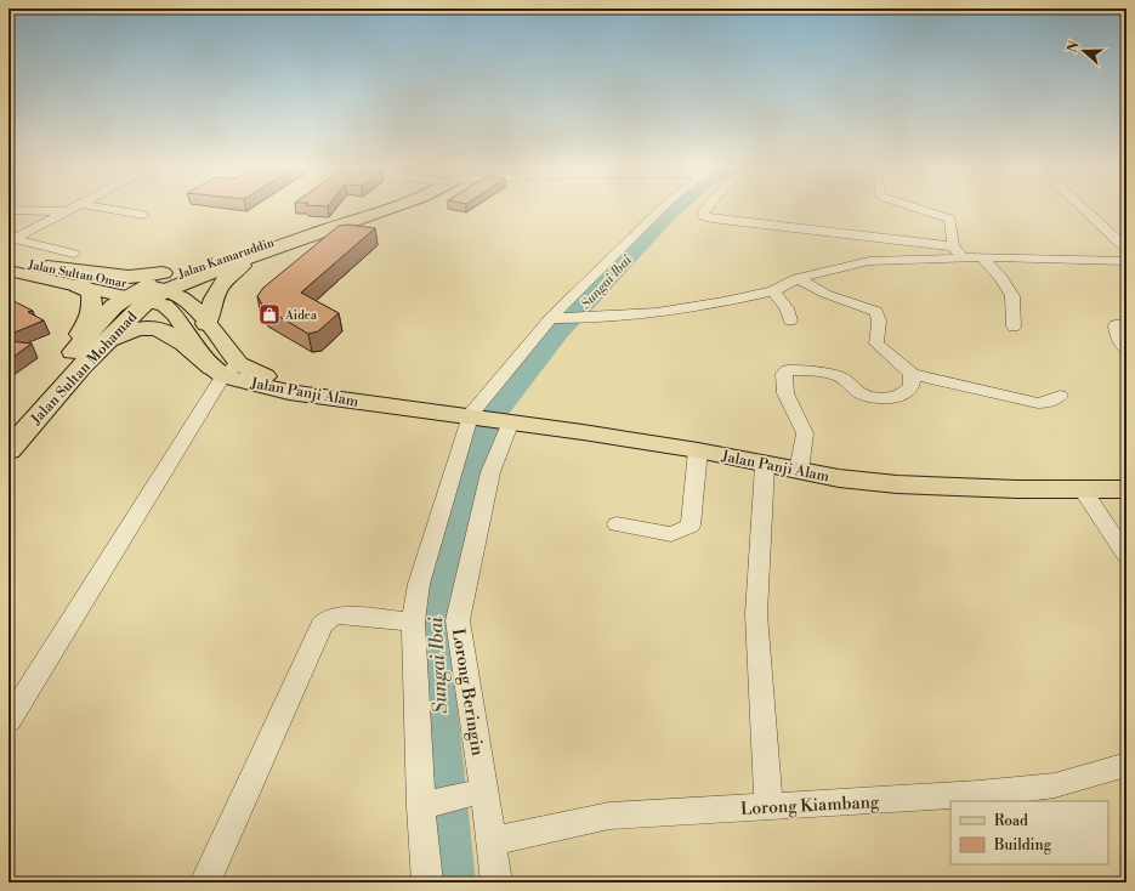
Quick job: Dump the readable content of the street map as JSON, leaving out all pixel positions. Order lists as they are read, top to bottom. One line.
{"streets":{"highway":["Jalan Kamaruddin","Jalan Sultan Mohamad"],"main road":["Jalan Sultan Omar","Jalan Panji Alam"],"street":["Lorong Beringin","Lorong Kiambang"]},"crossings":[["Jalan Kamaruddin","Jalan Sultan Omar"],["Jalan Kamaruddin","Jalan Sultan Mohamad"],["Jalan Kamaruddin","Jalan Panji Alam"],["Jalan Sultan Omar","Jalan Sultan Mohamad"],["Jalan Sultan Omar","Jalan Panji Alam"],["Jalan Sultan Mohamad","Jalan Panji Alam"],["Jalan Panji Alam","Lorong Beringin"],["Lorong Beringin","Lorong Kiambang"]],"water":["Sungai Ibai"],"places":{"shop":["Aidea"]},"legend":["Road","Building"],"north":"left"}
